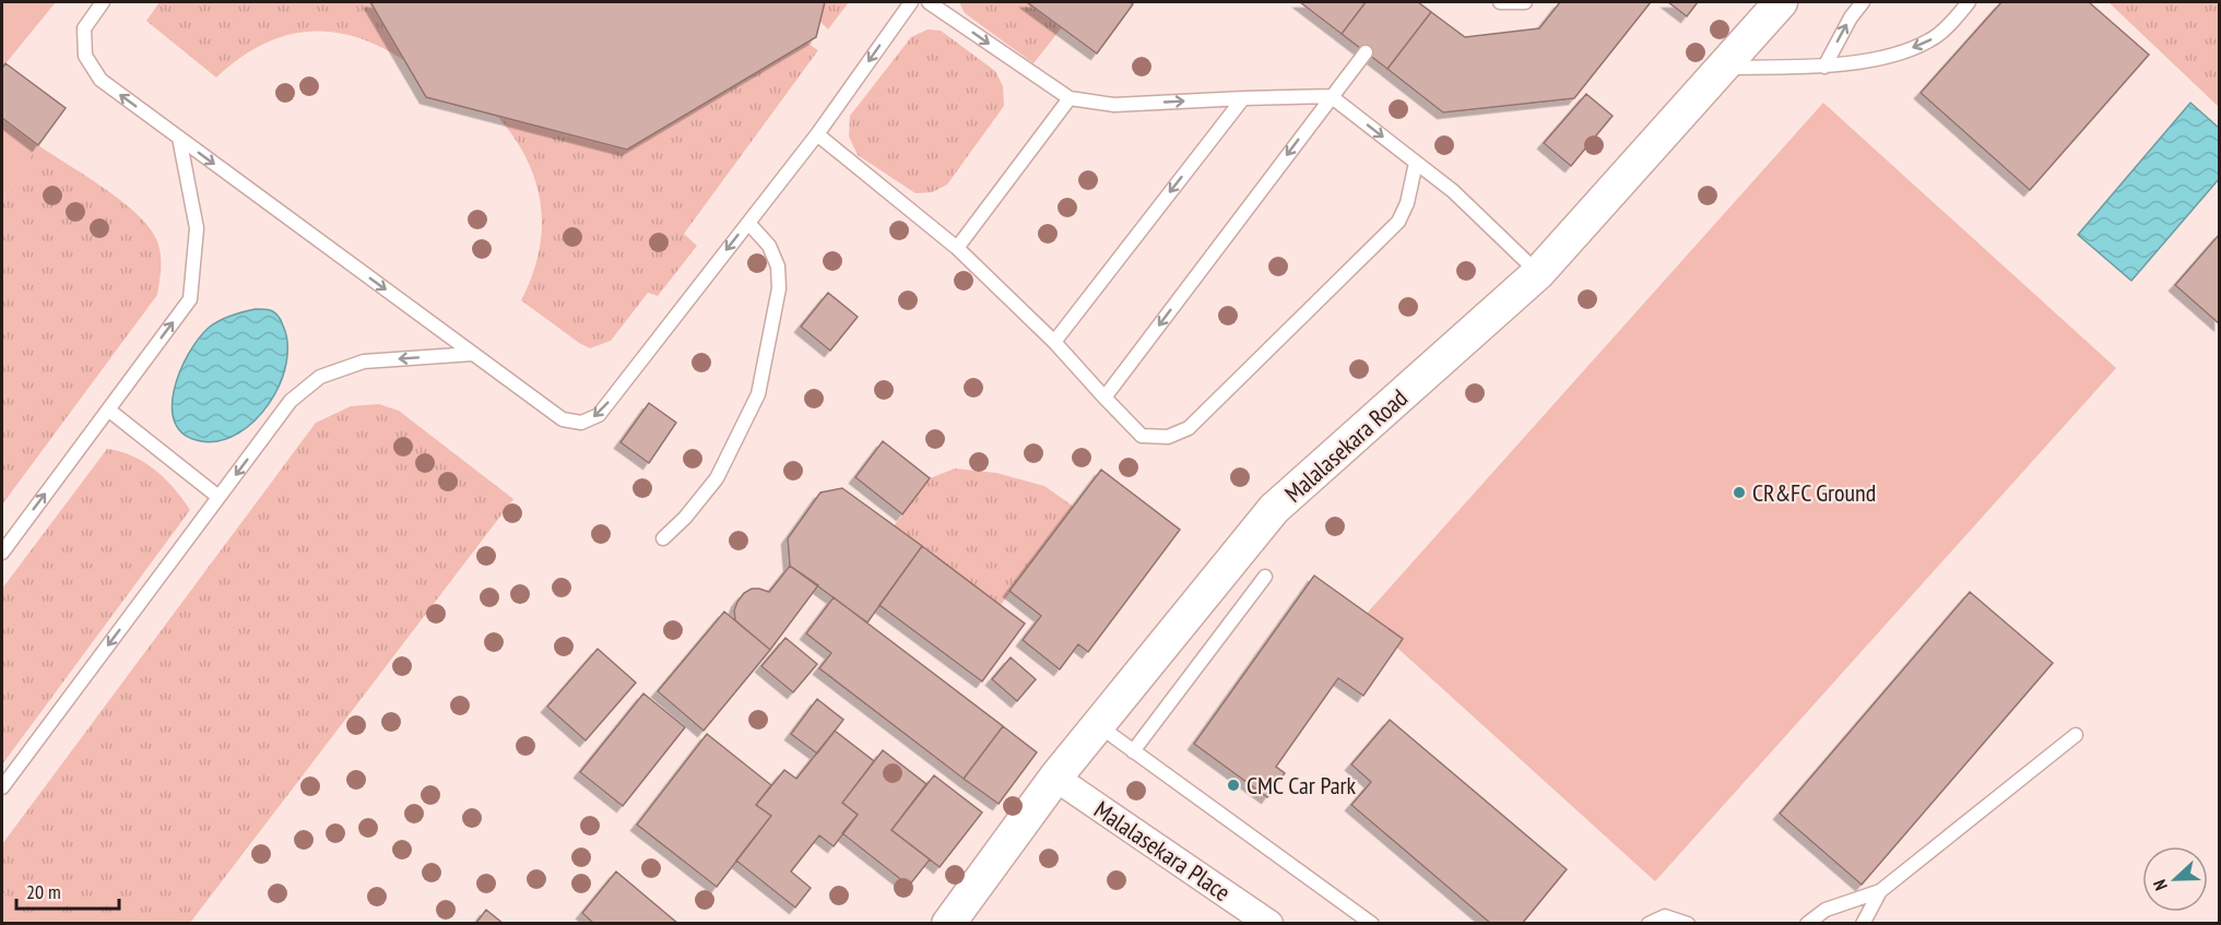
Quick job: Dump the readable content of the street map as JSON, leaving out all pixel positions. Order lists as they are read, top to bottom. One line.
{"streets":{"street":["Malalasekara Road","Malalasekara Place"]},"crossings":[["Malalasekara Road","Malalasekara Place"]],"places":["CR&FC Ground","CMC Car Park"],"scale_bar":"20 m","north":"left"}
